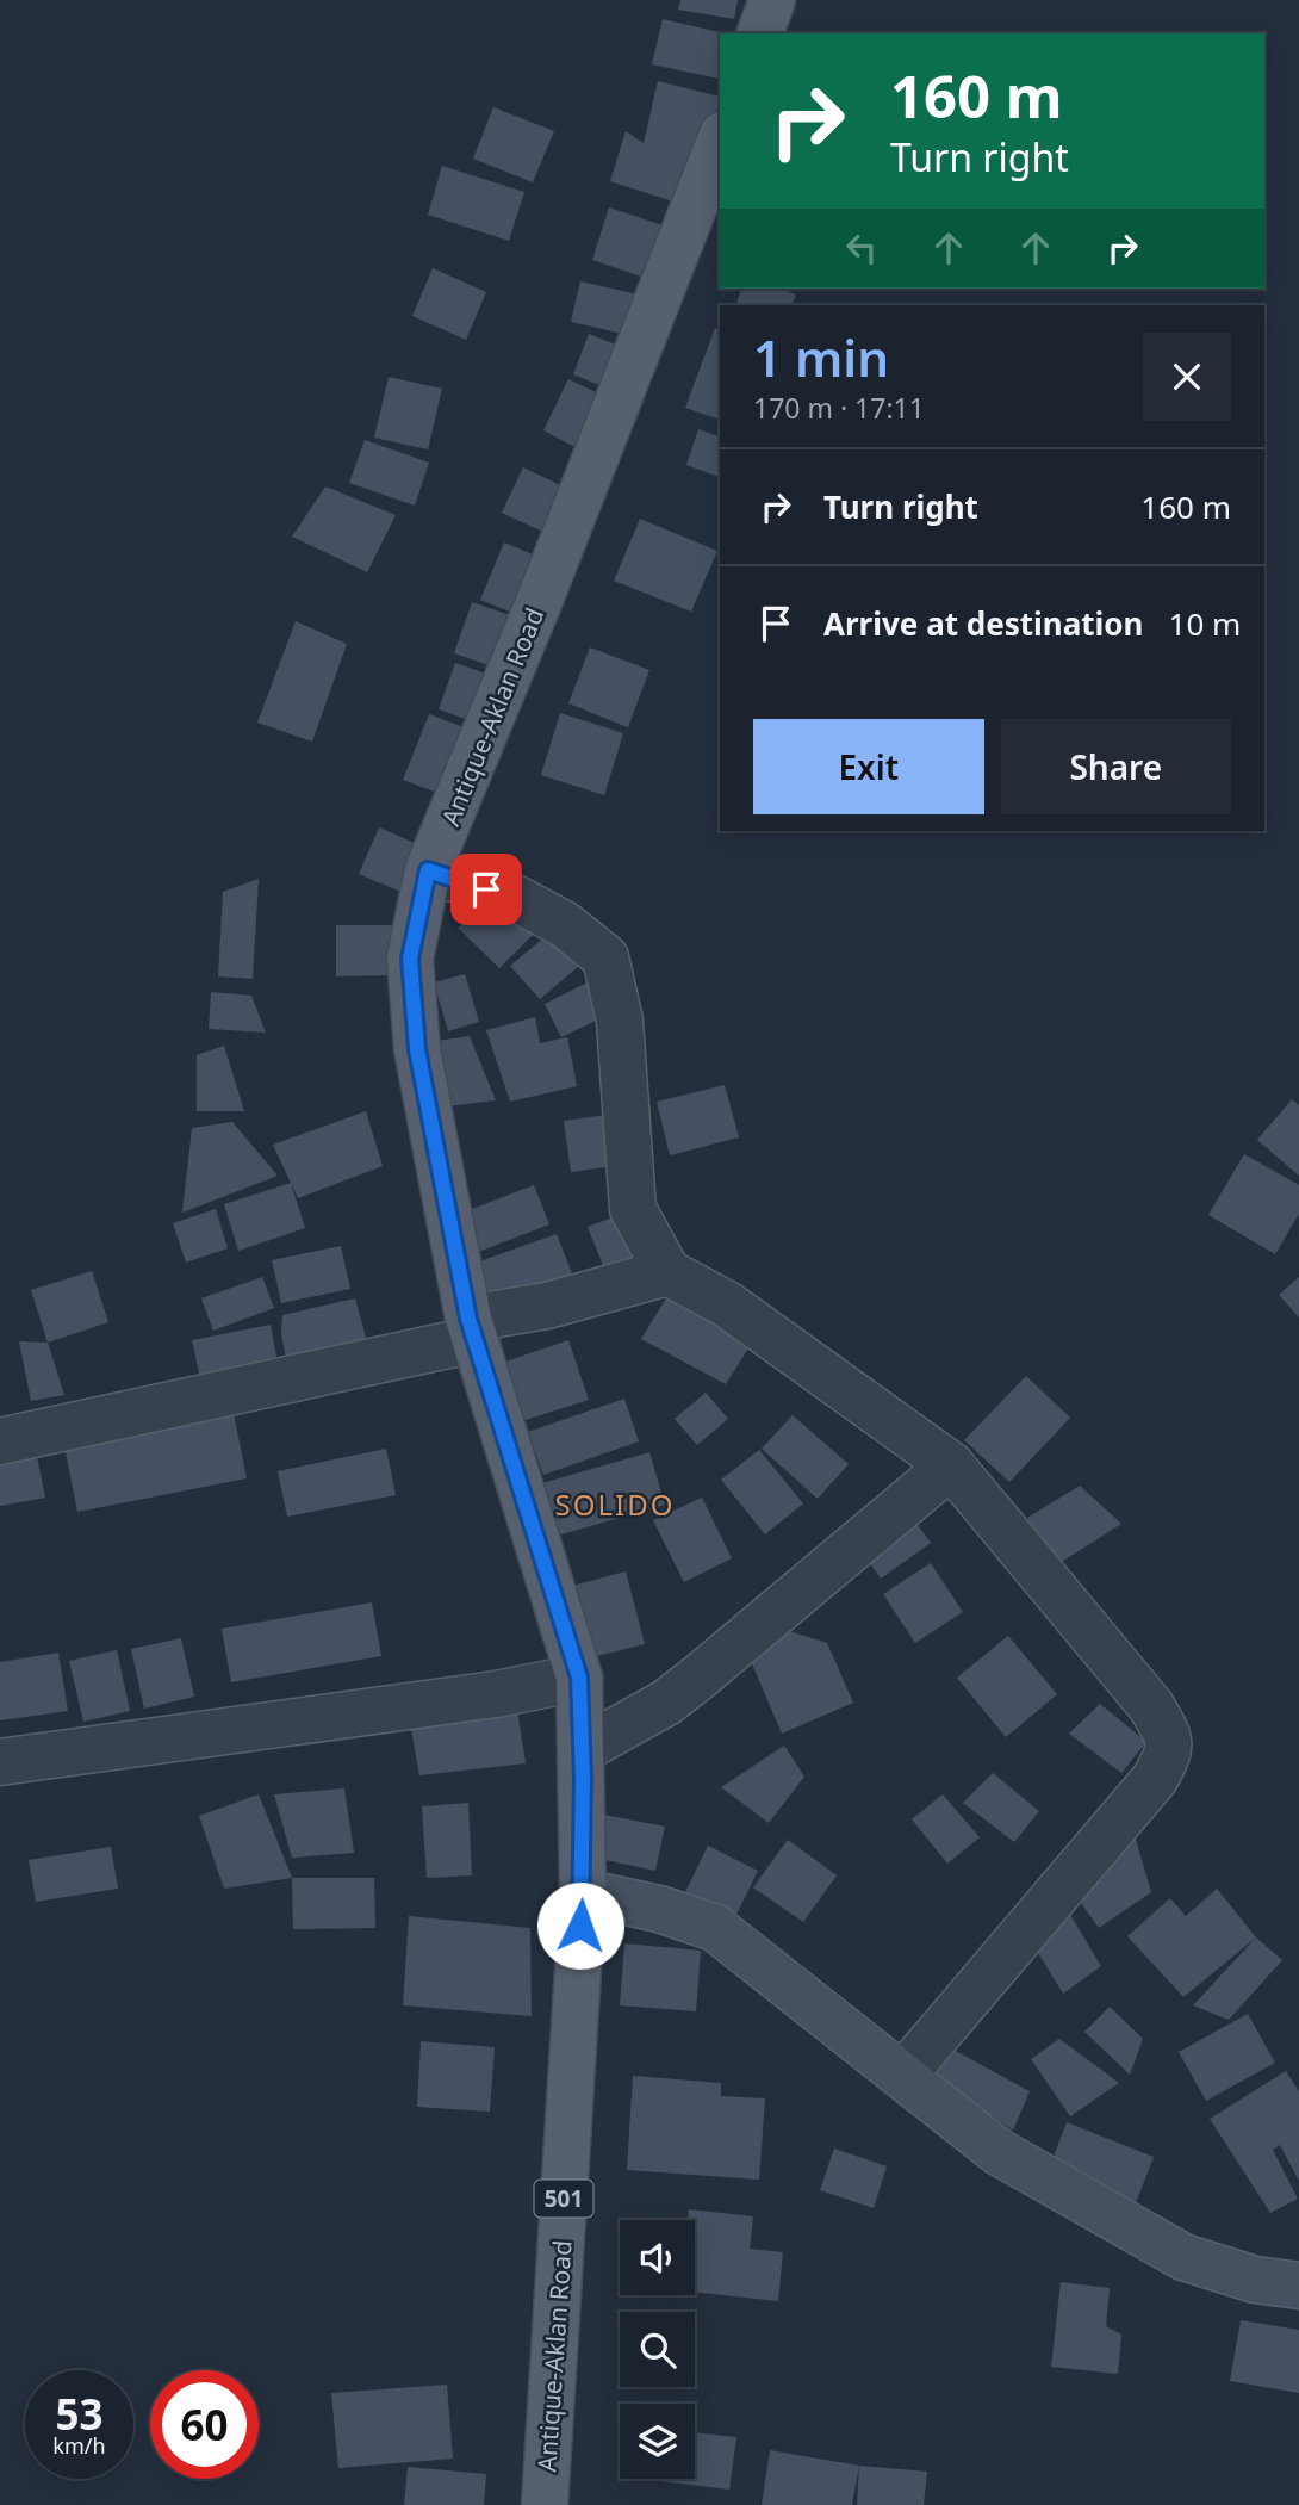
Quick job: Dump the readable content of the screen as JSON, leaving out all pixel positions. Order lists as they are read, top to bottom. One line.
{"streets":{"main road":["Antique-Aklan Road","501"]},"districts":["SOLIDO"],"page":{"turn":["160 m","Turn right"],"heading":["1 min","170 m · 17:11"],"list":[{"name":"Turn right","value":"160 m"},{"name":"Arrive at destination","value":"10 m"}],"buttons":["Exit","Share"],"speed":"53 km/h","limit":"60"}}
